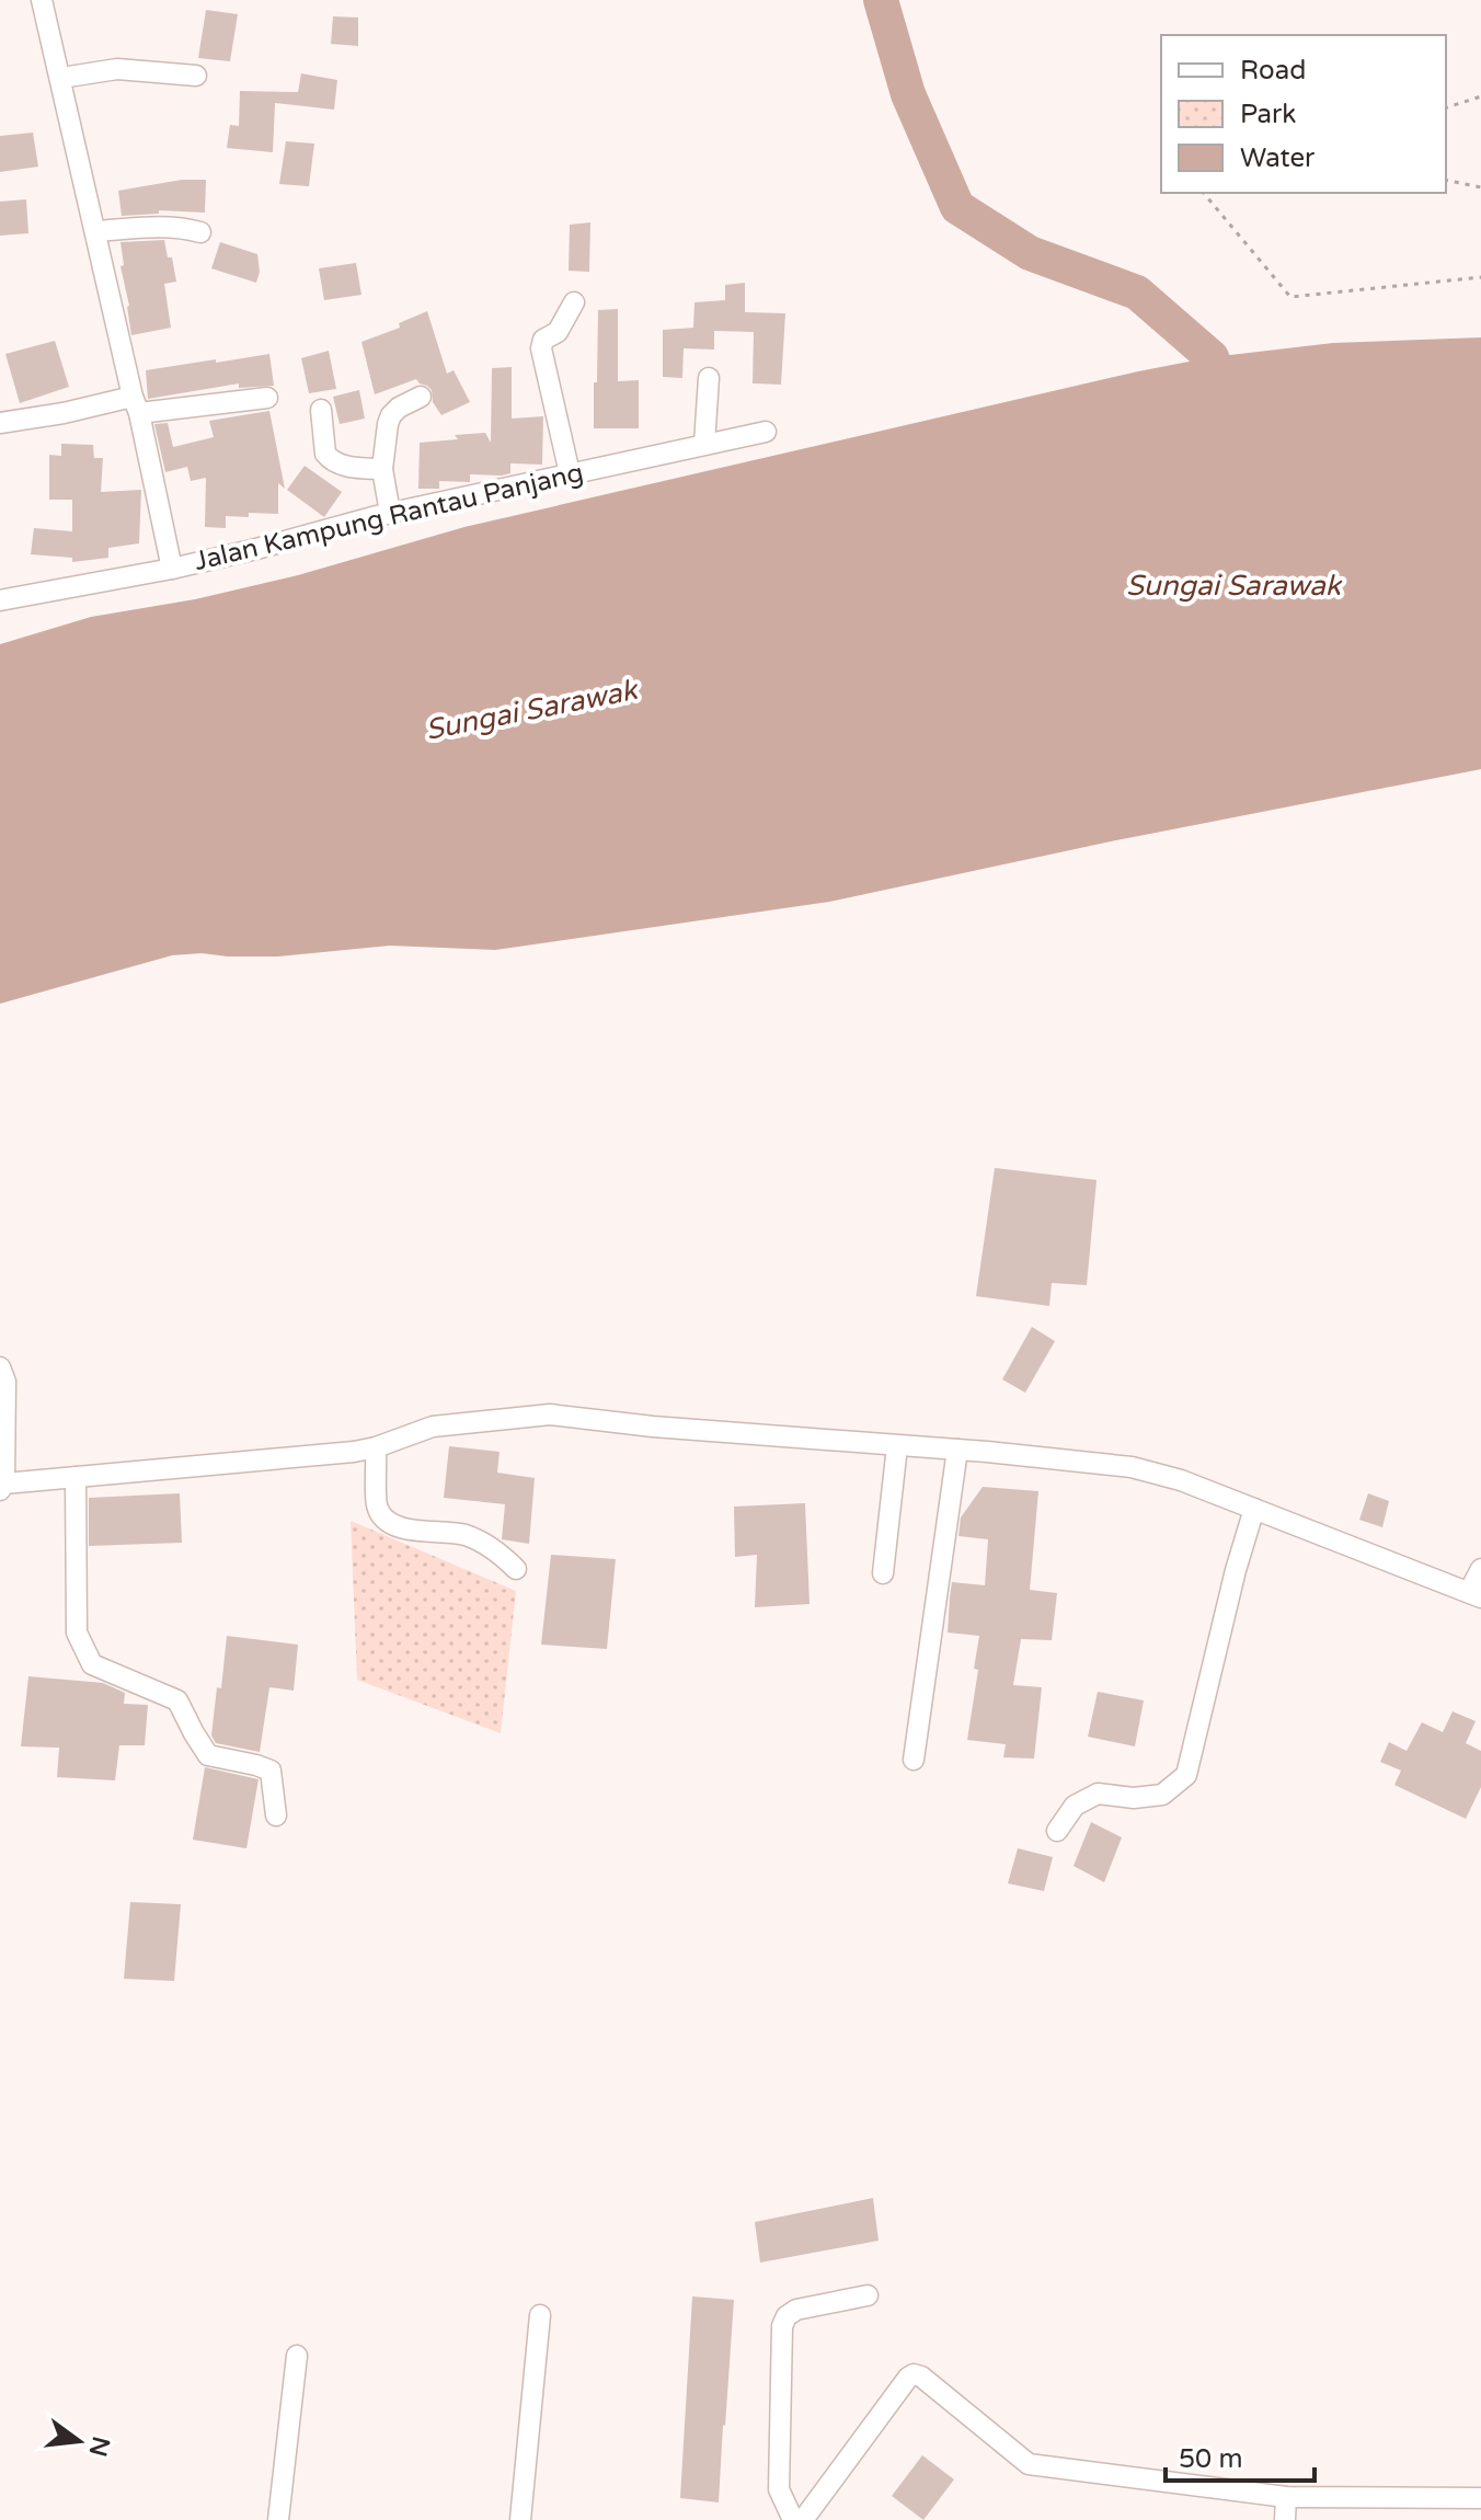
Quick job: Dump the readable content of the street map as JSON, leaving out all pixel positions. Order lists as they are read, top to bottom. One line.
{"streets":{"street":["Jalan Kampung Rantau Panjang"]},"water":["Sungai Sarawak"],"legend":["Road","Park","Water"],"scale_bar":"50 m","north":"right"}
